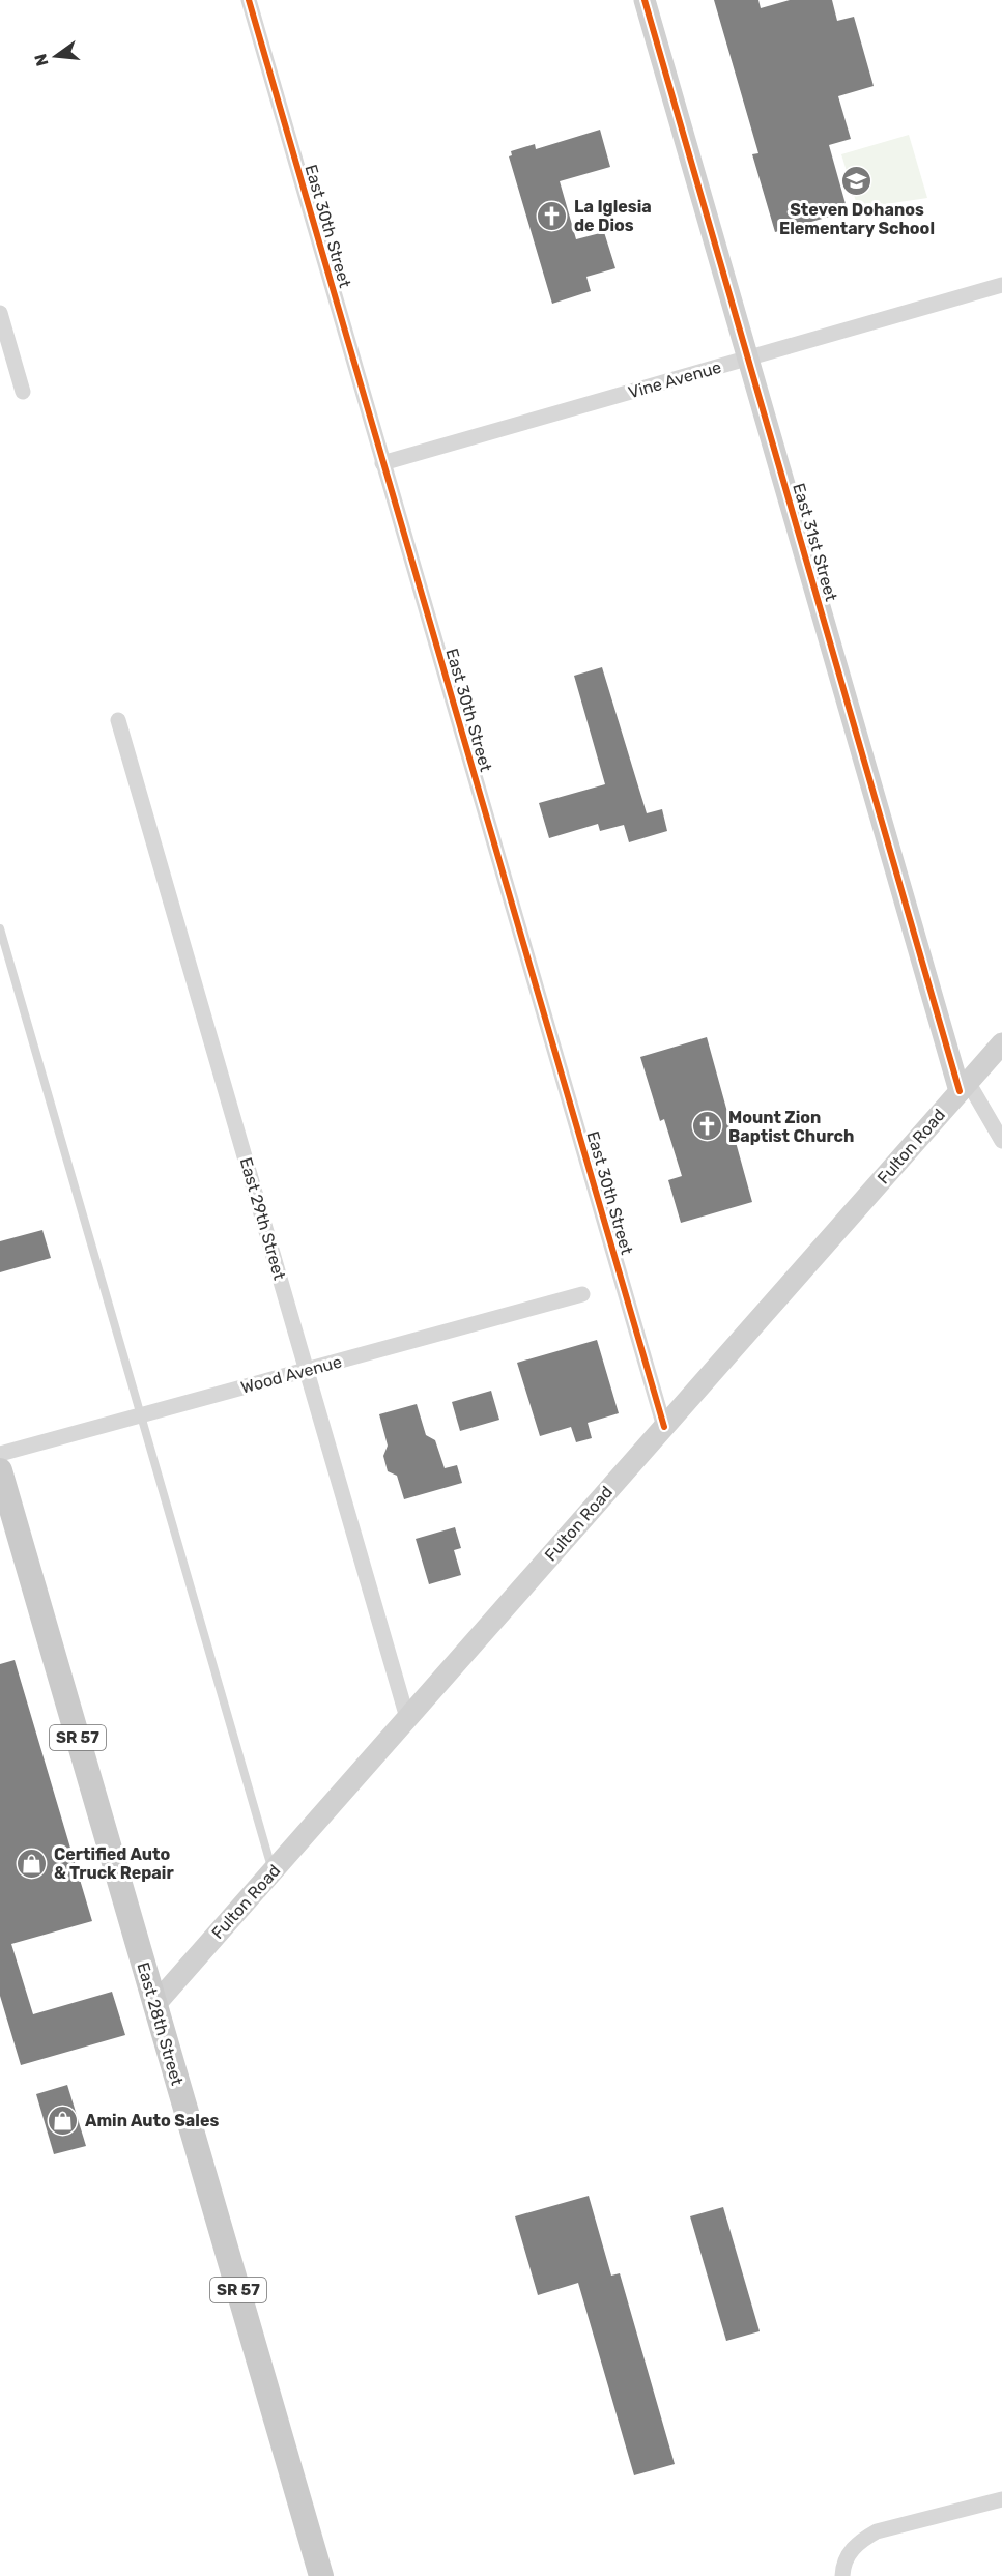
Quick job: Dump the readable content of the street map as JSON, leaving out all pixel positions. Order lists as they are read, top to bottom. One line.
{"streets":{"main road":["SR 57","East 28th Street"],"street":["East 30th Street","Vine Avenue","East 31st Street","Fulton Road","East 29th Street","Wood Avenue"]},"crossings":[["East 30th Street","Vine Avenue"],["East 30th Street","Fulton Road"],["Vine Avenue","East 31st Street"],["East 31st Street","Fulton Road"],["Fulton Road","East 29th Street"],["Fulton Road","East 28th Street"],["East 29th Street","Wood Avenue"]],"places":{"school or university":["Steven Dohanos Elementary School"],"church":["La Iglesia de Dios","Mount Zion Baptist Church"],"shop":["Certified Auto & Truck Repair","Amin Auto Sales"]},"north":"left"}
